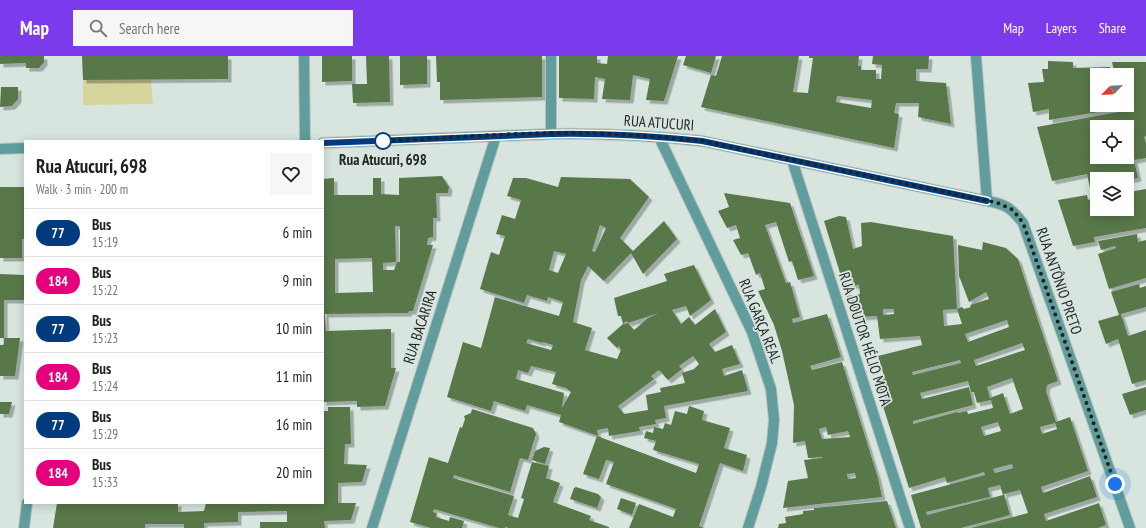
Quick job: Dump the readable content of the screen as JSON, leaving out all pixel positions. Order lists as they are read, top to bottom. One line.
{"streets":{"street":["RUA ATUCURI","RUA ANTÔNIO PRETO","RUA GARÇA REAL","RUA BACARIRA","RUA DOUTOR HÉLIO MOTA"]},"crossings":[["RUA ATUCURI","RUA ANTÔNIO PRETO"],["RUA ATUCURI","RUA GARÇA REAL"],["RUA ATUCURI","RUA BACARIRA"],["RUA ATUCURI","RUA DOUTOR HÉLIO MOTA"]],"places":["Rua Atucuri, 698"],"lines":["bus line 77"],"north":"bottom left","page":{"header":"Map","search":"Search here","nav":["Map","Layers","Share"],"heading":["Rua Atucuri, 698","Walk · 3 min · 200 m"],"list":[{"mark":"77","name":"Bus","note":"15:19","value":"6 min"},{"mark":"184","name":"Bus","note":"15:22","value":"9 min"},{"mark":"77","name":"Bus","note":"15:23","value":"10 min"},{"mark":"184","name":"Bus","note":"15:24","value":"11 min"},{"mark":"77","name":"Bus","note":"15:29","value":"16 min"},{"mark":"184","name":"Bus","note":"15:33","value":"20 min"}]}}
